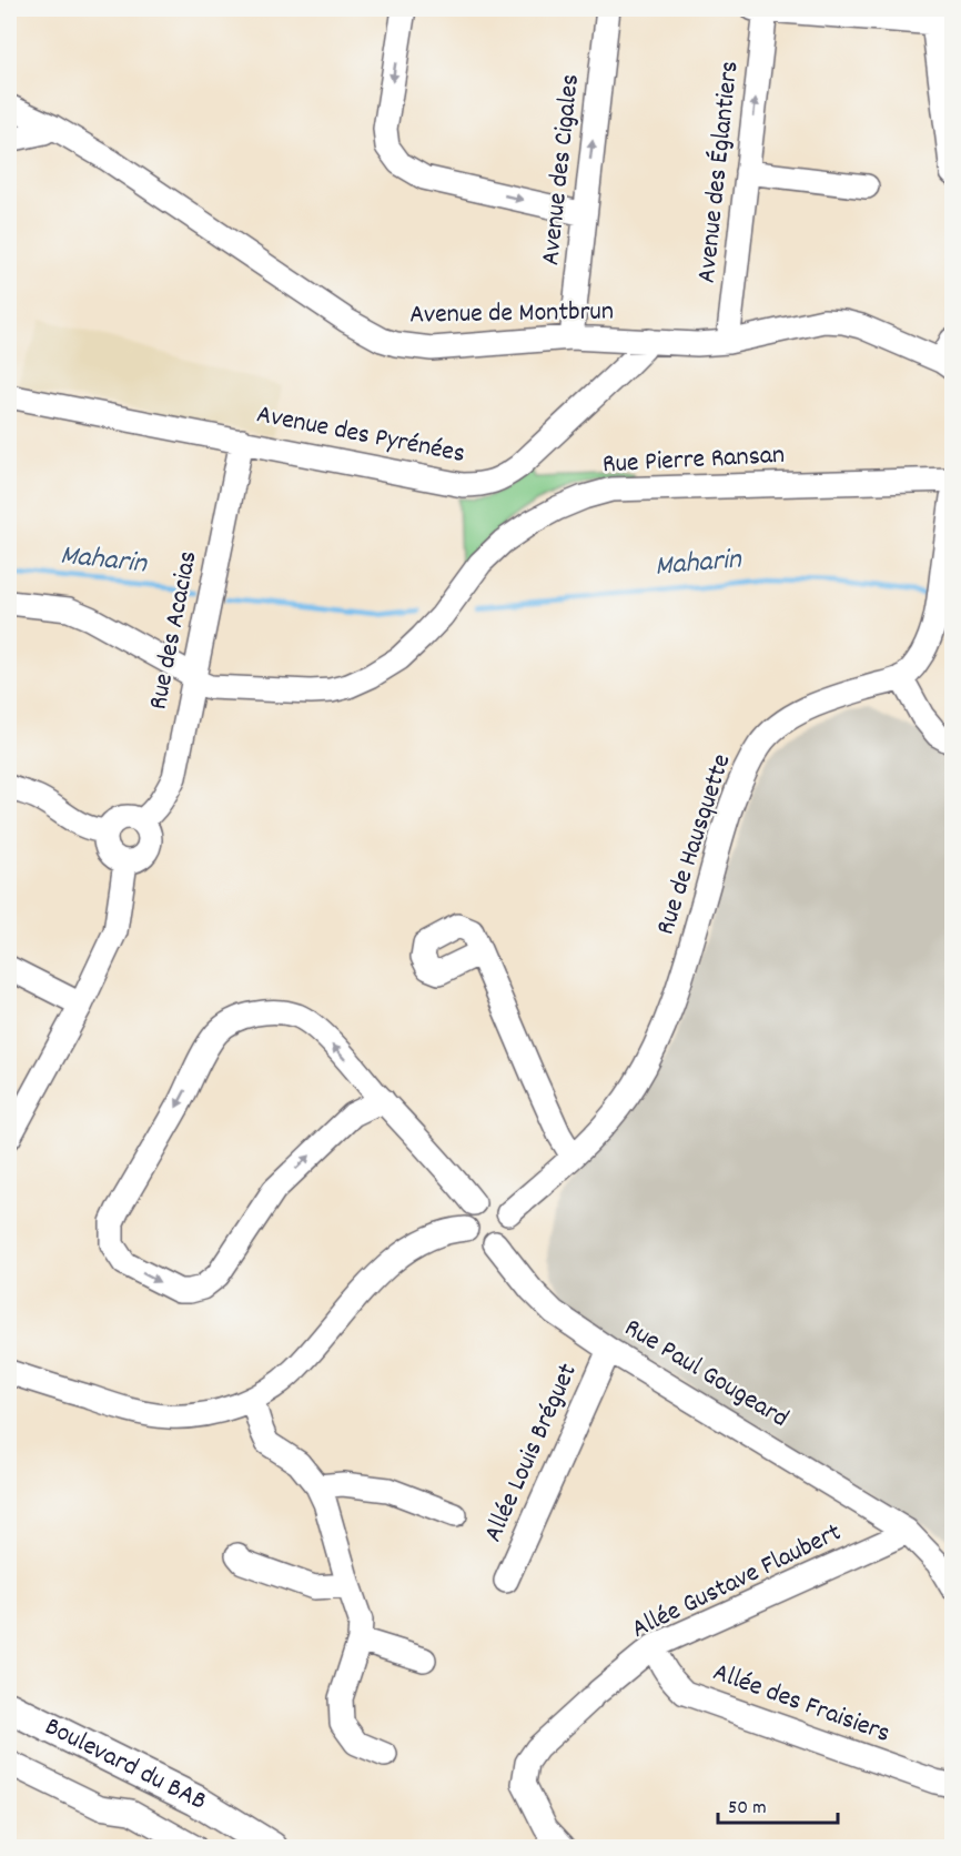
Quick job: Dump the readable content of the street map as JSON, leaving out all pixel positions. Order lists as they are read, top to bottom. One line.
{"streets":{"main road":["Boulevard du BAB"],"street":["Avenue des Cigales","Avenue des Églantiers","Avenue de Montbrun","Avenue des Pyrénées","Rue Pierre Ransan","Rue des Acacias","Rue de Hausquette","Rue Paul Gougeard","Allée Louis Bréguet","Allée Gustave Flaubert","Allée des Fraisiers"]},"crossings":[["Avenue des Cigales","Avenue de Montbrun"],["Avenue des Églantiers","Avenue de Montbrun"],["Avenue de Montbrun","Avenue des Pyrénées"],["Avenue des Pyrénées","Rue des Acacias"],["Rue Pierre Ransan","Rue des Acacias"],["Rue de Hausquette","Rue Paul Gougeard"],["Rue Paul Gougeard","Allée Louis Bréguet"],["Rue Paul Gougeard","Allée Gustave Flaubert"],["Allée Gustave Flaubert","Allée des Fraisiers"]],"one_way":["Avenue des Cigales"],"water":["Maharin"],"scale_bar":"50 m"}
